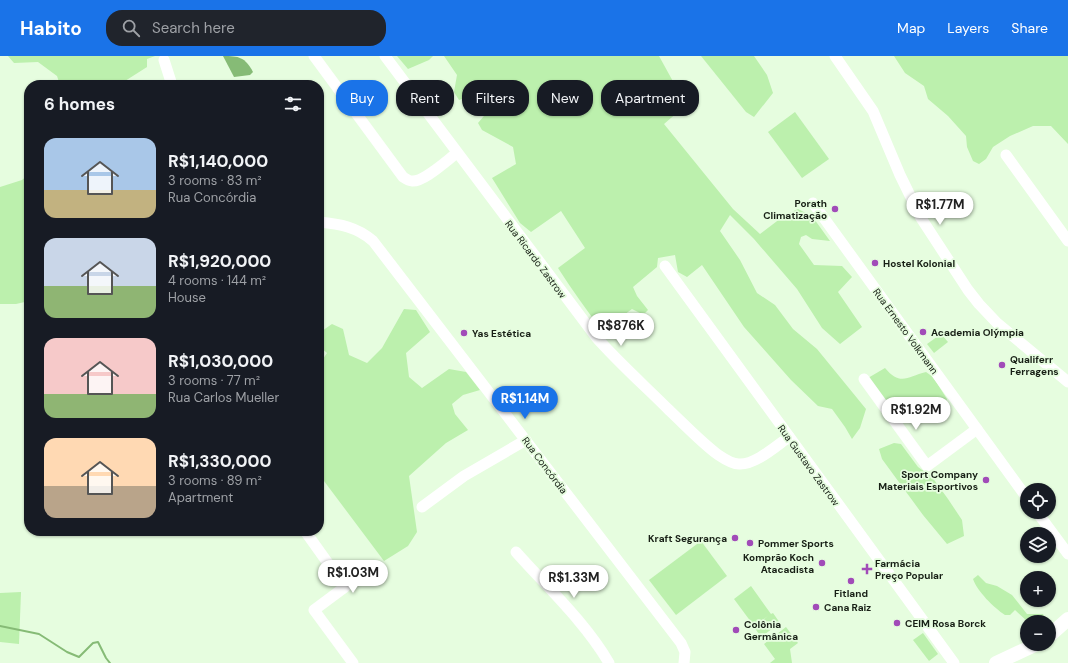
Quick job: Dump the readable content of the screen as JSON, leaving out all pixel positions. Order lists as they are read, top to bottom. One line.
{"streets":{"street":["Rua Ricardo Zastrow","Rua Ernesto Volkmann","Rua Concórdia","Rua Gustavo Zastrow"]},"crossings":[["Rua Ricardo Zastrow","Rua Gustavo Zastrow"]],"places":{"other":["Porath Climatização","Hostel Kolonial","Academia Olýmpia","Yas Estética","Qualiferr Ferragens","Sport Company Materiais Esportivos","Kraft Segurança","Pommer Sports","Komprão Koch Atacadista","Fitland","Cana Raiz","CEIM Rosa Borck","Colônia Germânica"],"health":["Farmácia Preço Popular"]},"page":{"header":"Habito","search":"Search here","nav":["Map","Layers","Share"],"chip":["Buy","Rent","Filters","New","Apartment"],"heading":"6 homes","list":[{"name":"R$1,140,000","note":"3 rooms · 83 m² · Rua Concórdia"},{"name":"R$1,920,000","note":"4 rooms · 144 m² · House"},{"name":"R$1,030,000","note":"3 rooms · 77 m² · Rua Carlos Mueller"},{"name":"R$1,330,000","note":"3 rooms · 89 m² · Apartment"}],"price":["R$1.77M","R$876K","R$1.14M","R$1.92M","R$1.03M","R$1.33M"],"map_buttons":["+","−"]}}
